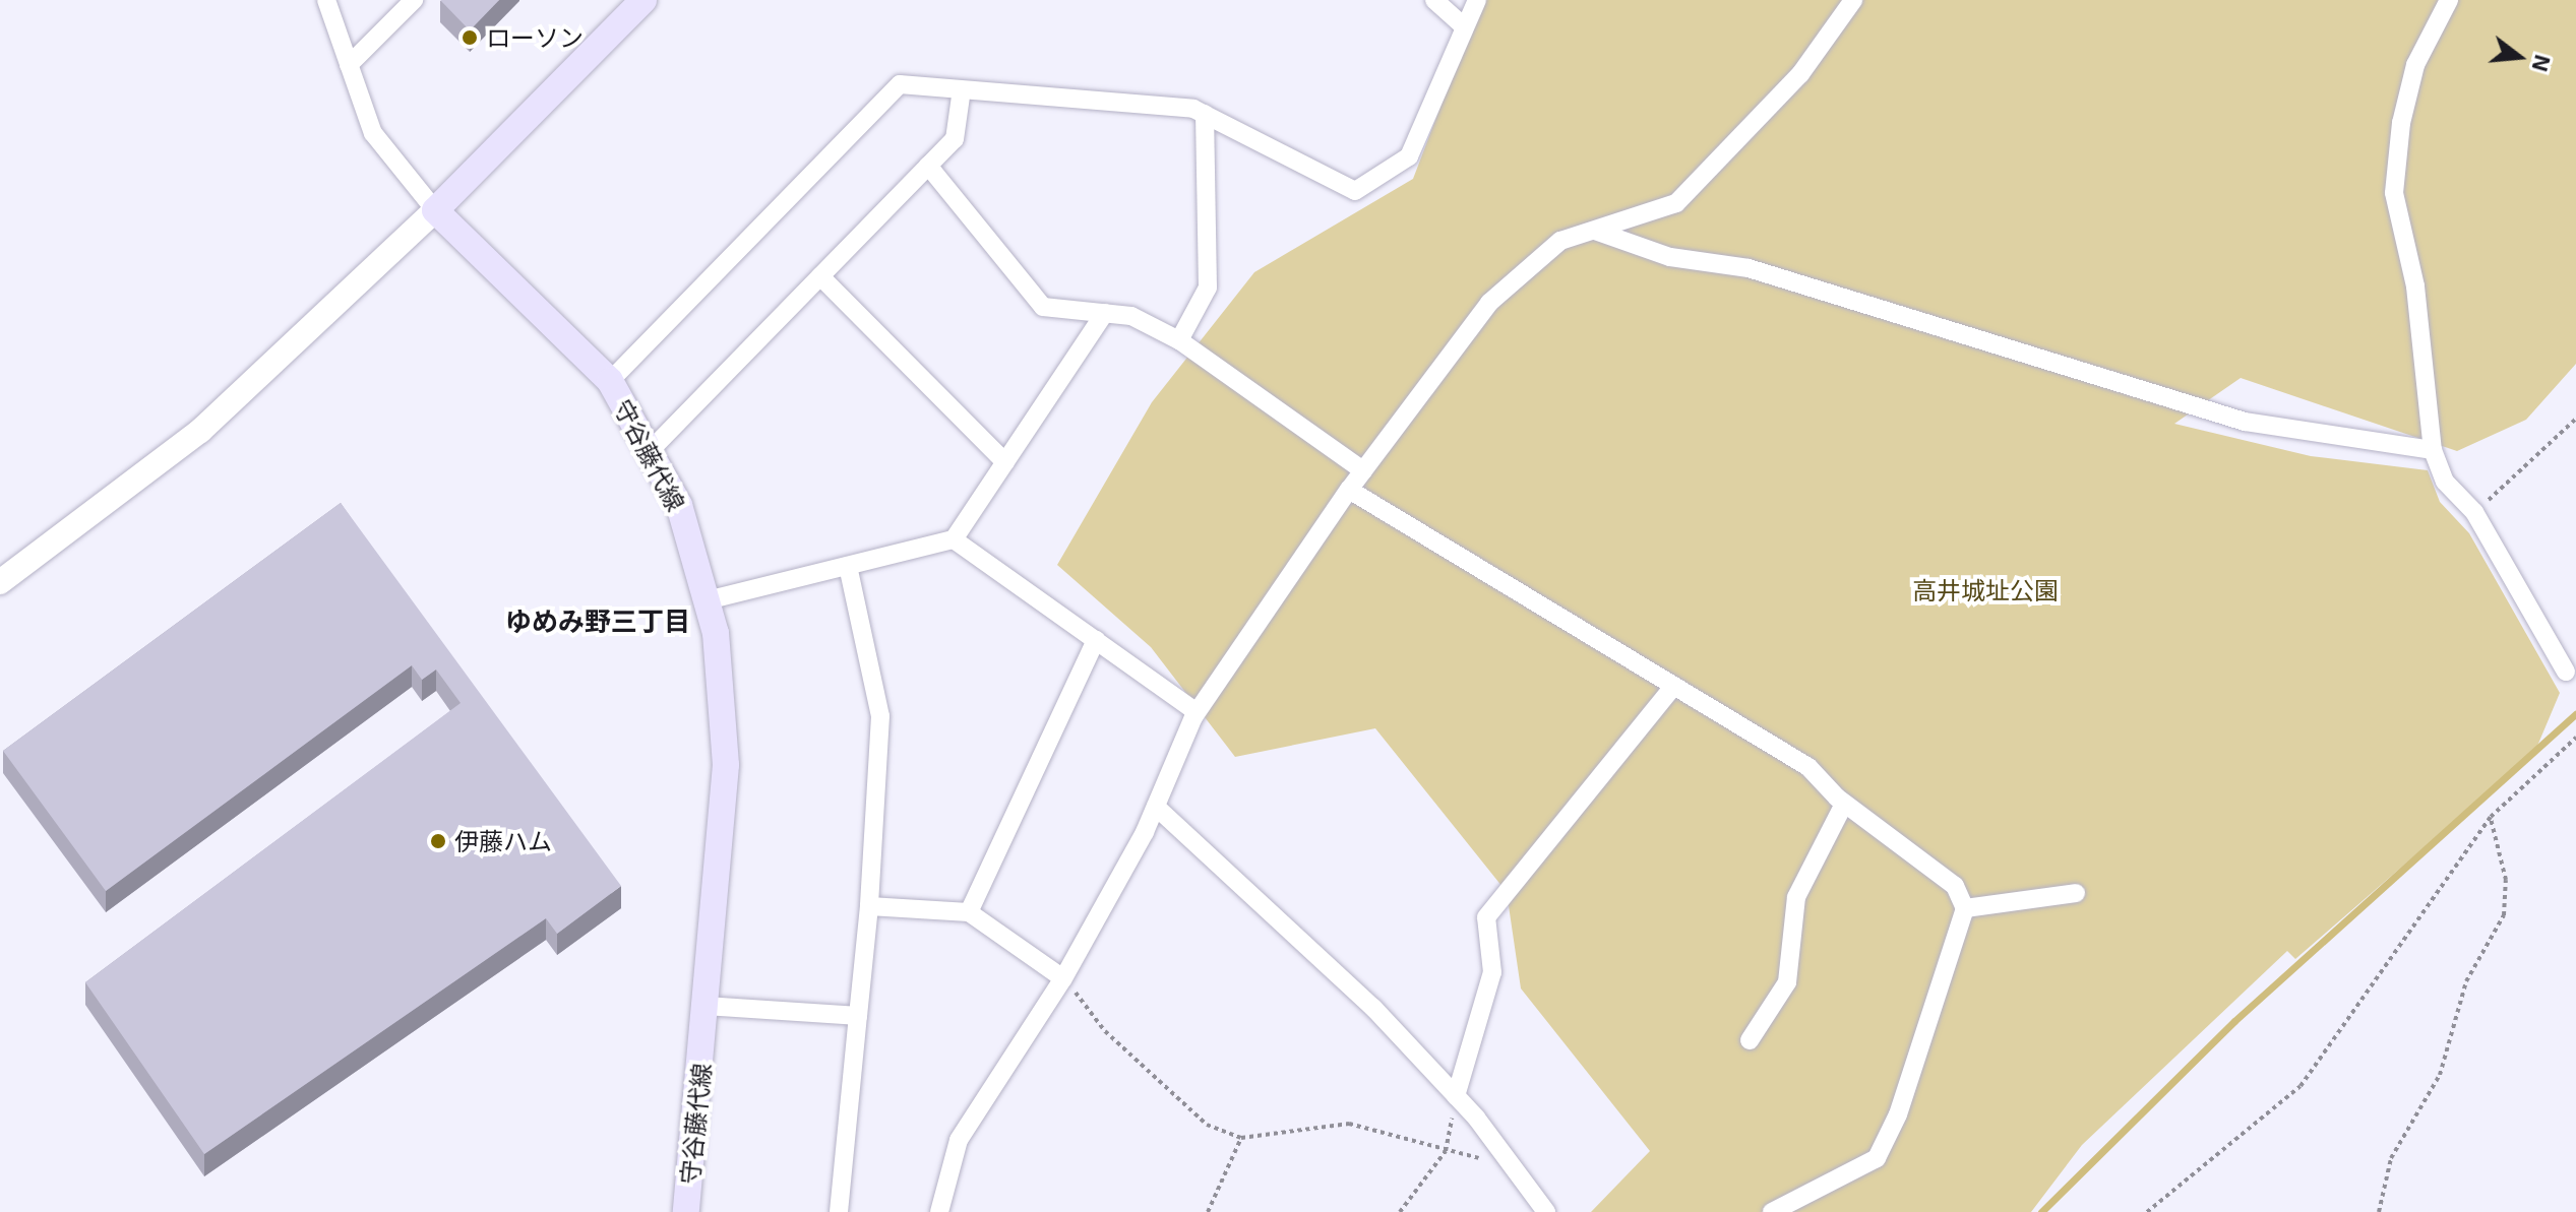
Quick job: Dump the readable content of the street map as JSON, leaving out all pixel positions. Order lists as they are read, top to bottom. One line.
{"streets":{"main road":["守谷藤代線"]},"districts":["ゆめみ野三丁目"],"parks":["高井城址公園"],"places":["ローソン","伊藤ハム"],"north":"right"}
